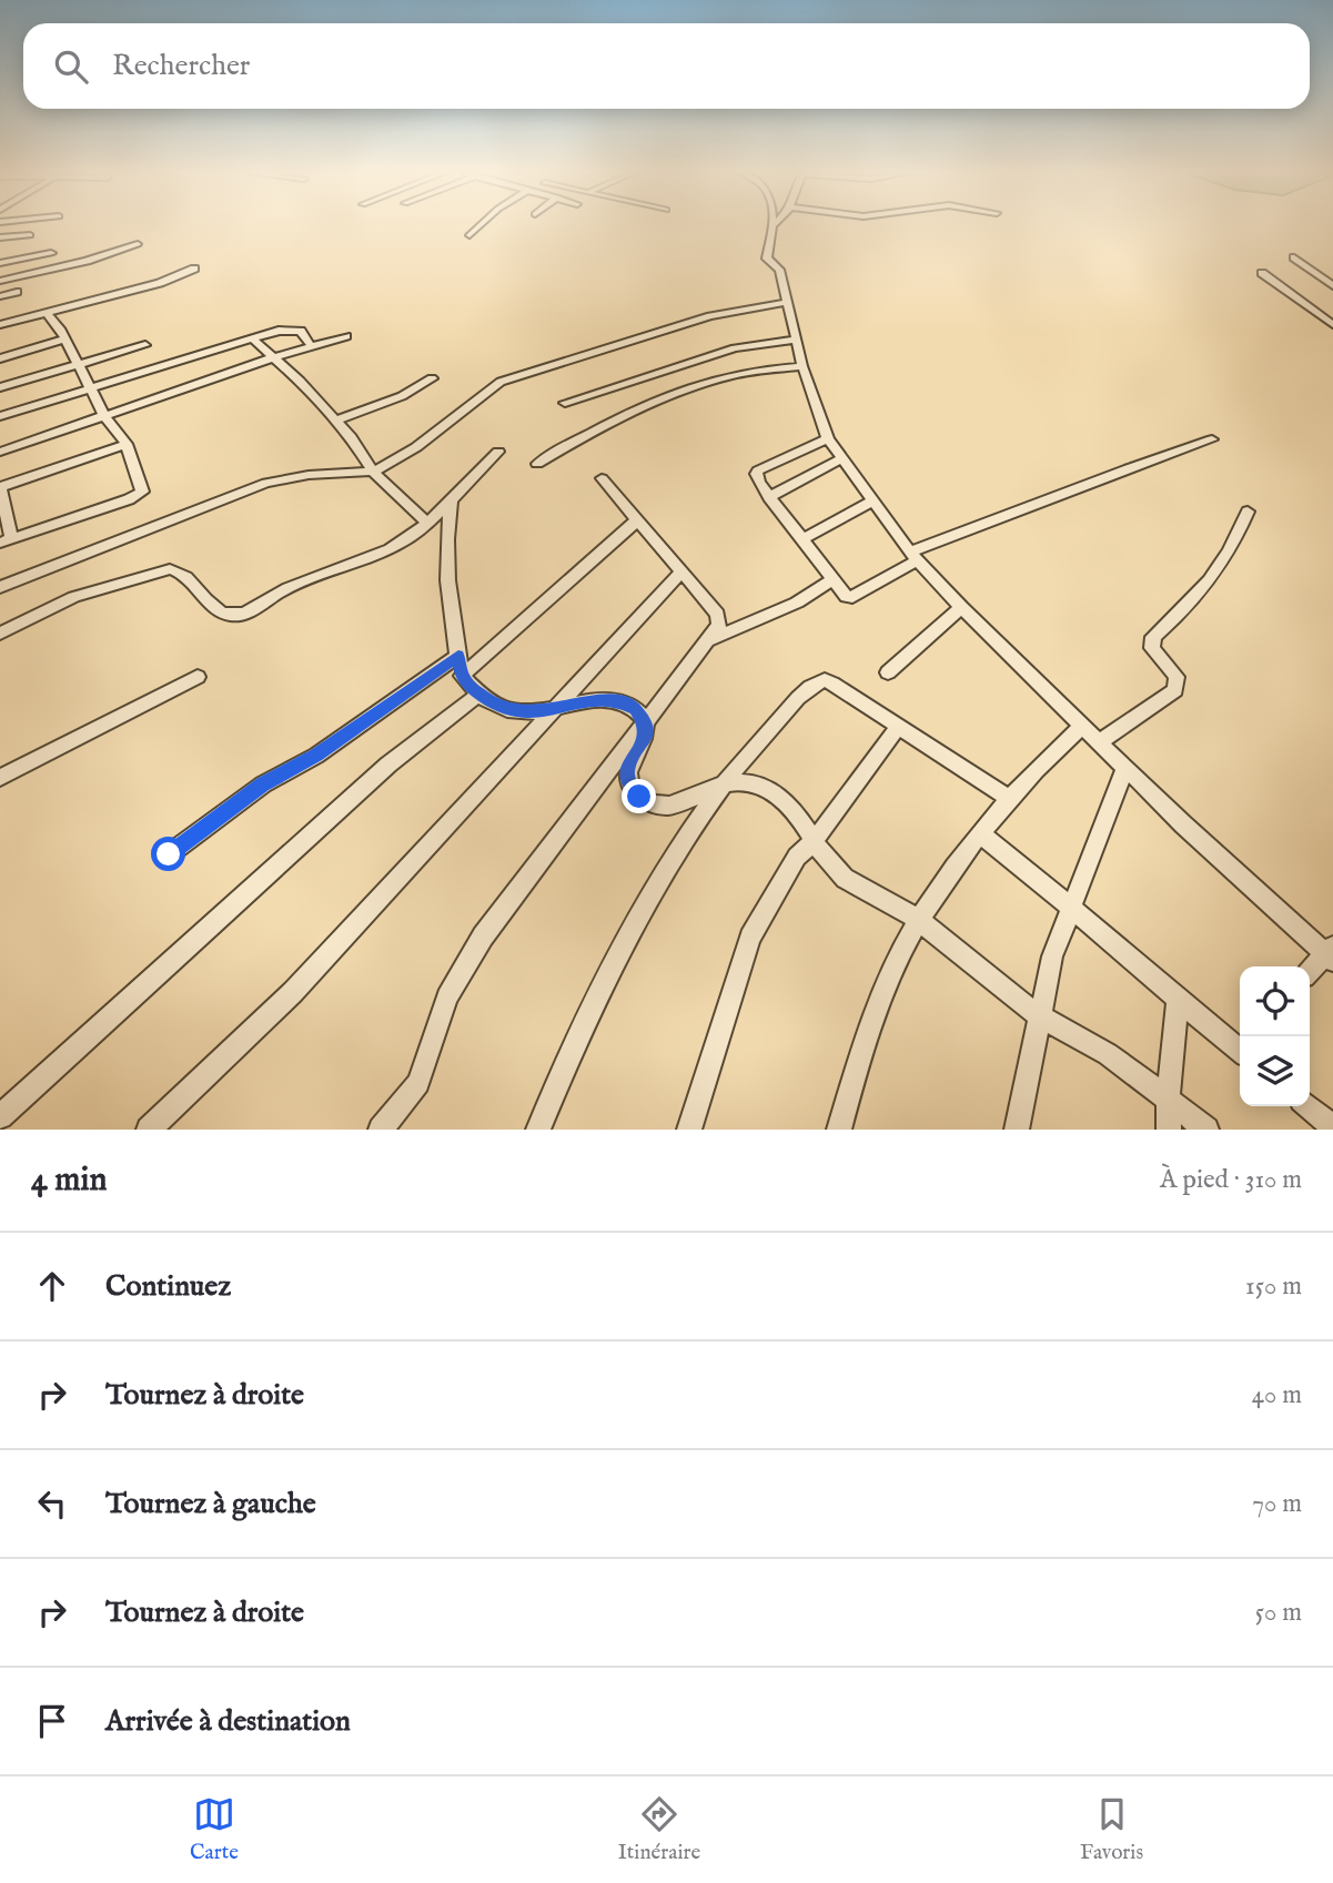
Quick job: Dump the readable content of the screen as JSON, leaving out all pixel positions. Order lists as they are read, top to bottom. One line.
{"page":{"search":"Rechercher","heading":["4 min","À pied · 310 m"],"list":[["Continuez","150 m"],["Tournez à droite","40 m"],["Tournez à gauche","70 m"],["Tournez à droite","50 m"],"Arrivée à destination"],"nav":["Carte","Itinéraire","Favoris"]}}
